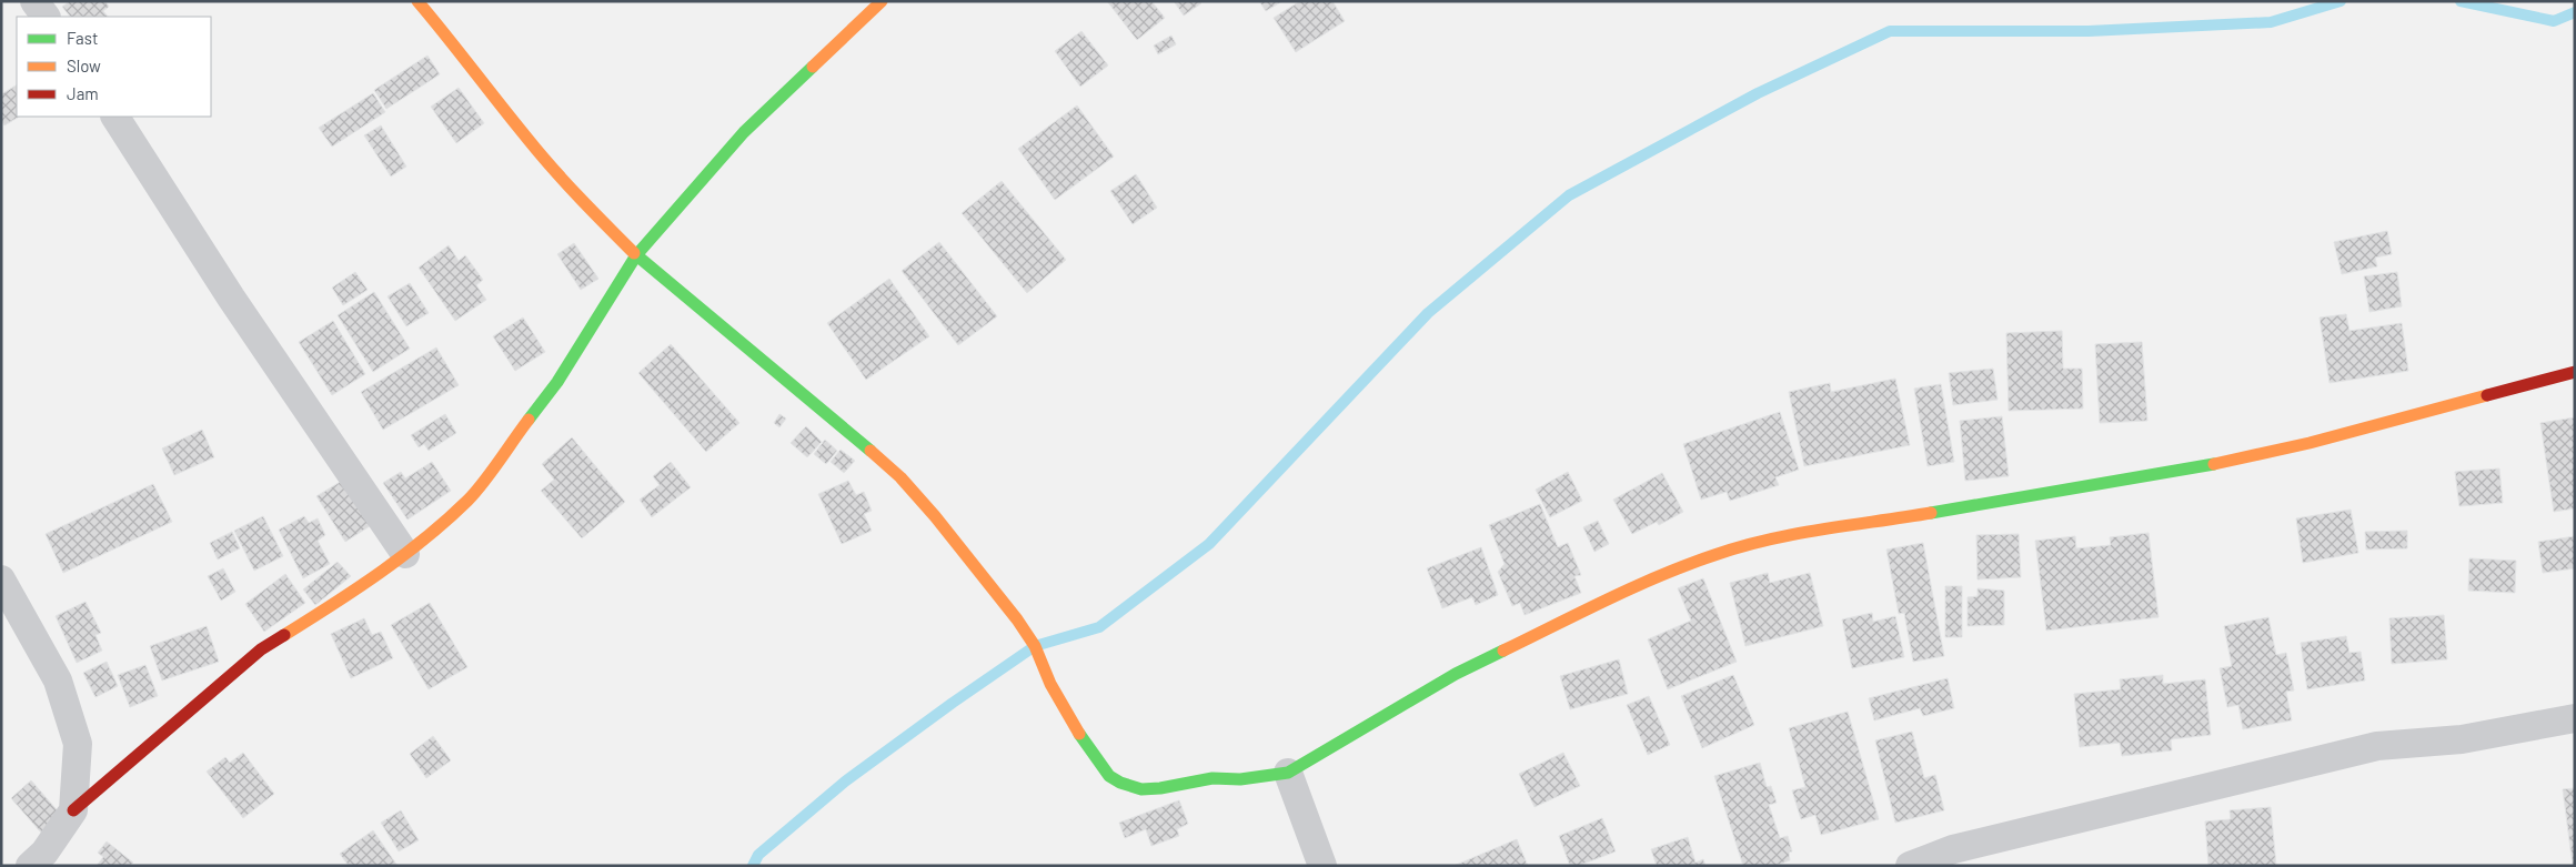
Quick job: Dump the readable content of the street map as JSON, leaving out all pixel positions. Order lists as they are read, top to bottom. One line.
{"legend":["Fast","Slow","Jam"]}
